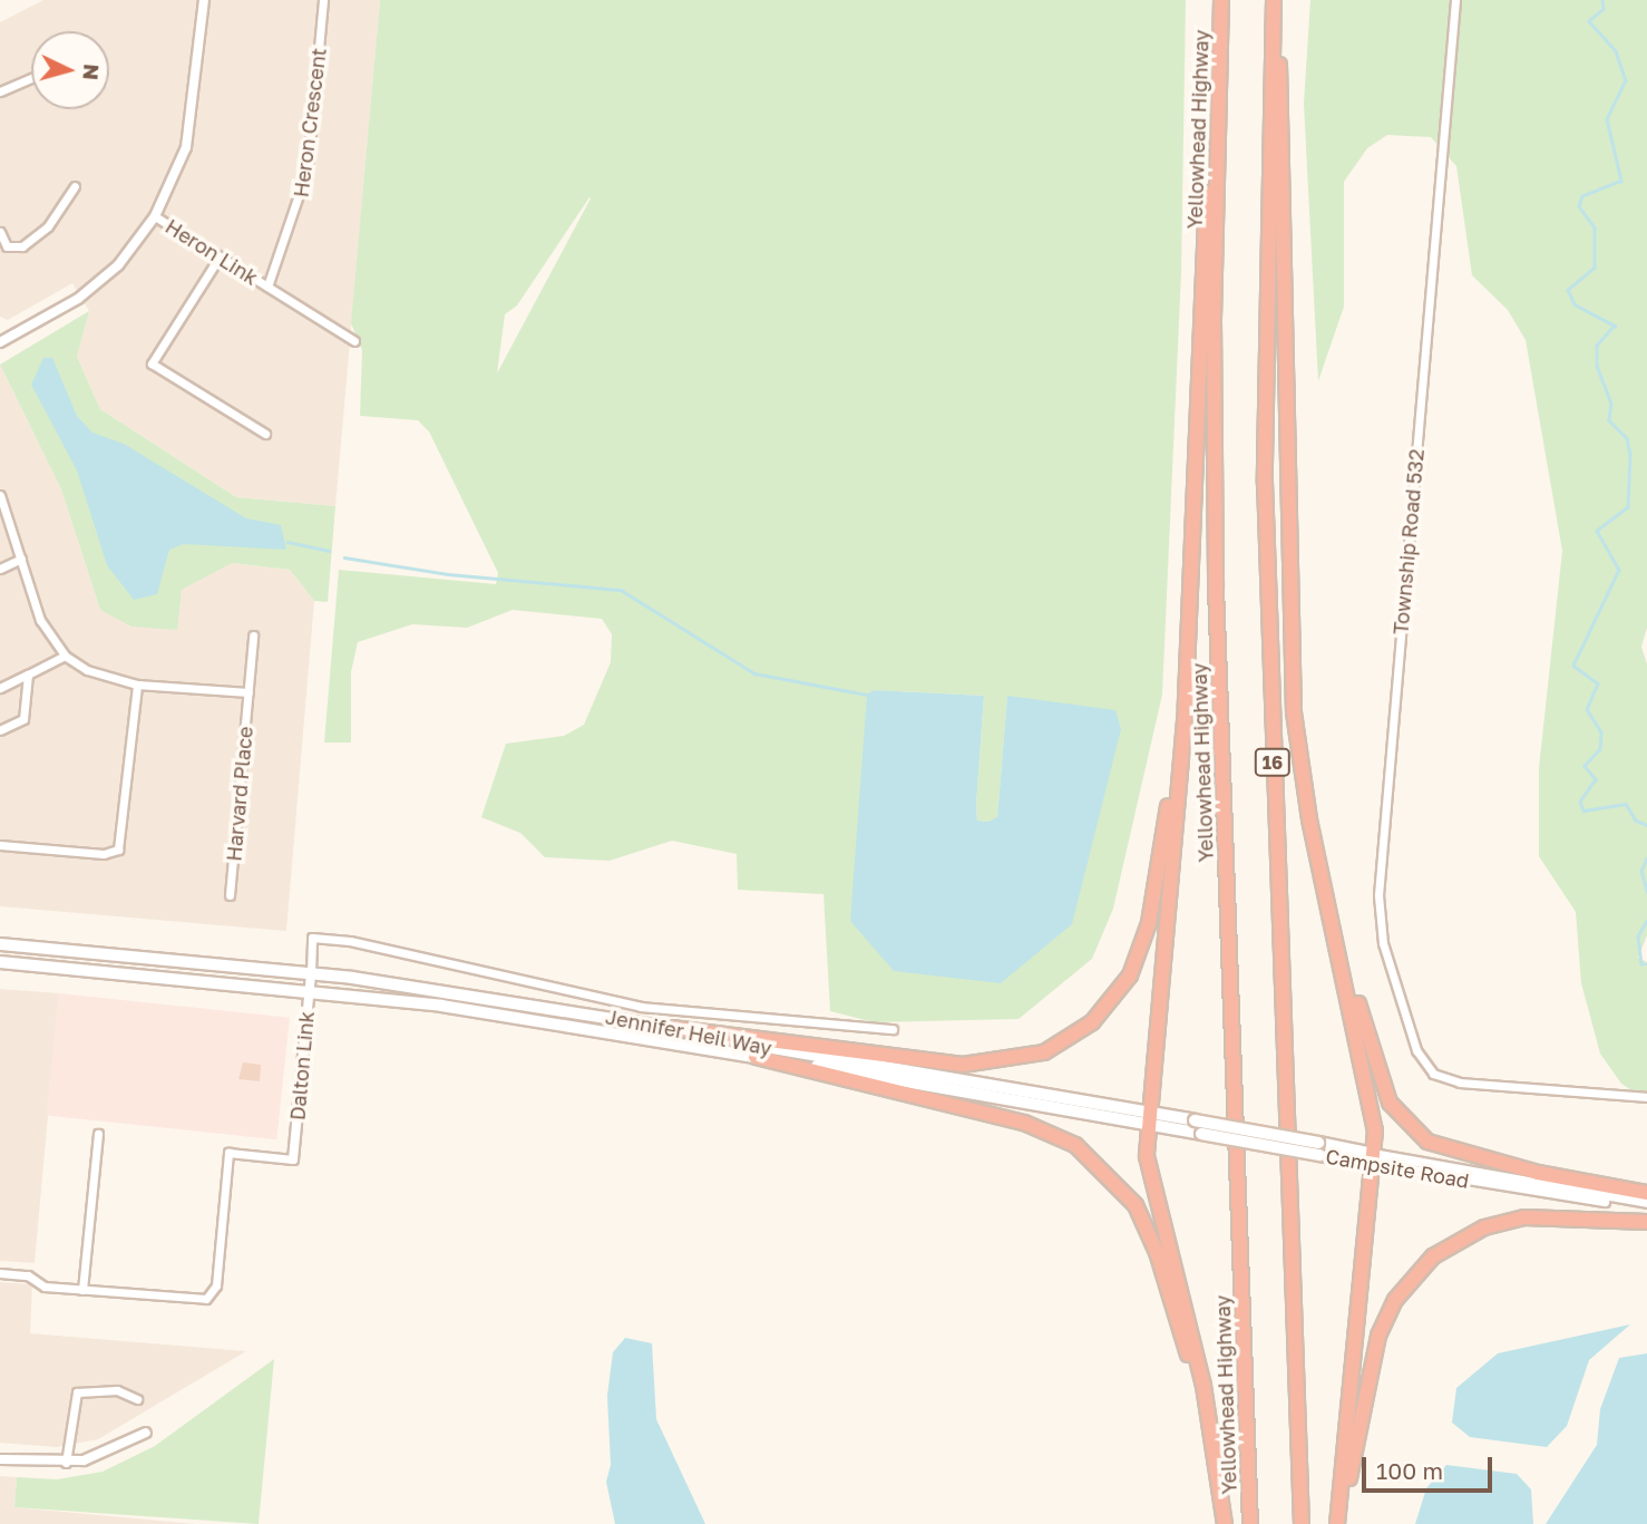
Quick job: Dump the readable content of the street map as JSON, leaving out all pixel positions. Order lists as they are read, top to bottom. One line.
{"streets":{"highway":["Yellowhead Highway","16"],"main road":["Jennifer Heil Way","Campsite Road"],"street":["Heron Crescent","Heron Link","Township Road 532","Harvard Place","Dalton Link"]},"crossings":[["Heron Crescent","Heron Link"],["Jennifer Heil Way","Dalton Link"],["Jennifer Heil Way","Campsite Road"]],"scale_bar":"100 m","north":"right"}
